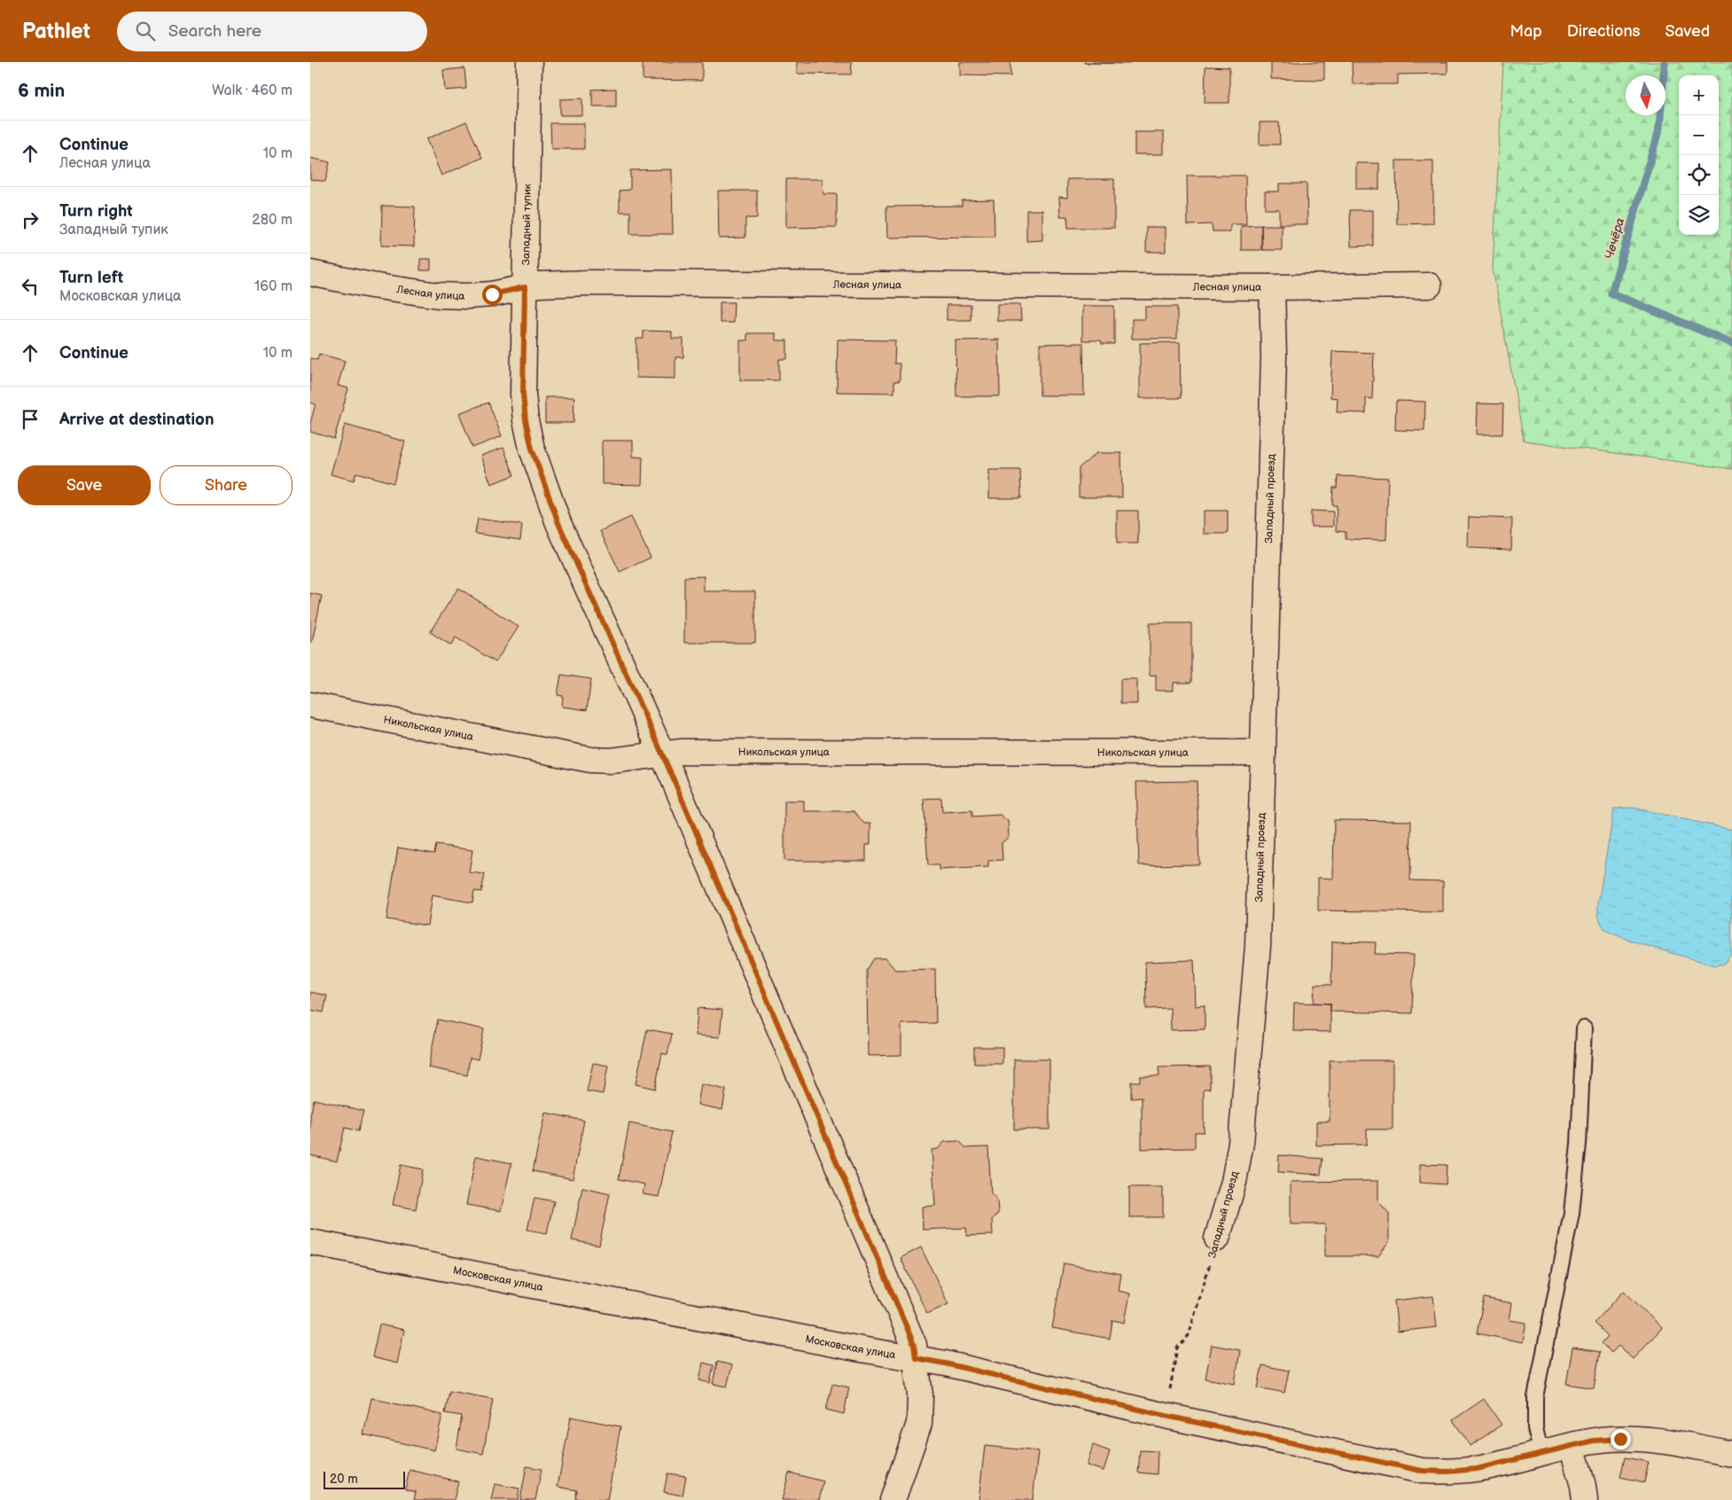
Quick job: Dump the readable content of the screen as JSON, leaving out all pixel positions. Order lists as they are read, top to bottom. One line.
{"streets":{"street":["Западный тупик","Лесная улица","Западный проезд","Никольская улица","Московская улица"]},"crossings":[["Западный тупик","Лесная улица"],["Западный тупик","Никольская улица"],["Западный тупик","Московская улица"],["Лесная улица","Западный проезд"],["Западный проезд","Никольская улица"],["Западный проезд","Московская улица"]],"water":["Чечёра"],"scale_bar":"20 m","north":"bottom","page":{"header":"Pathlet","search":"Search here","nav":["Map","Directions","Saved"],"heading":["6 min","Walk · 460 m"],"map_buttons":["+","−"],"list":[["Continue","Лесная улица","10 m"],["Turn right","Западный тупик","280 m"],["Turn left","Московская улица","160 m"],["Continue","10 m"],"Arrive at destination"],"buttons":["Save","Share"],"scale":"20 m"}}
